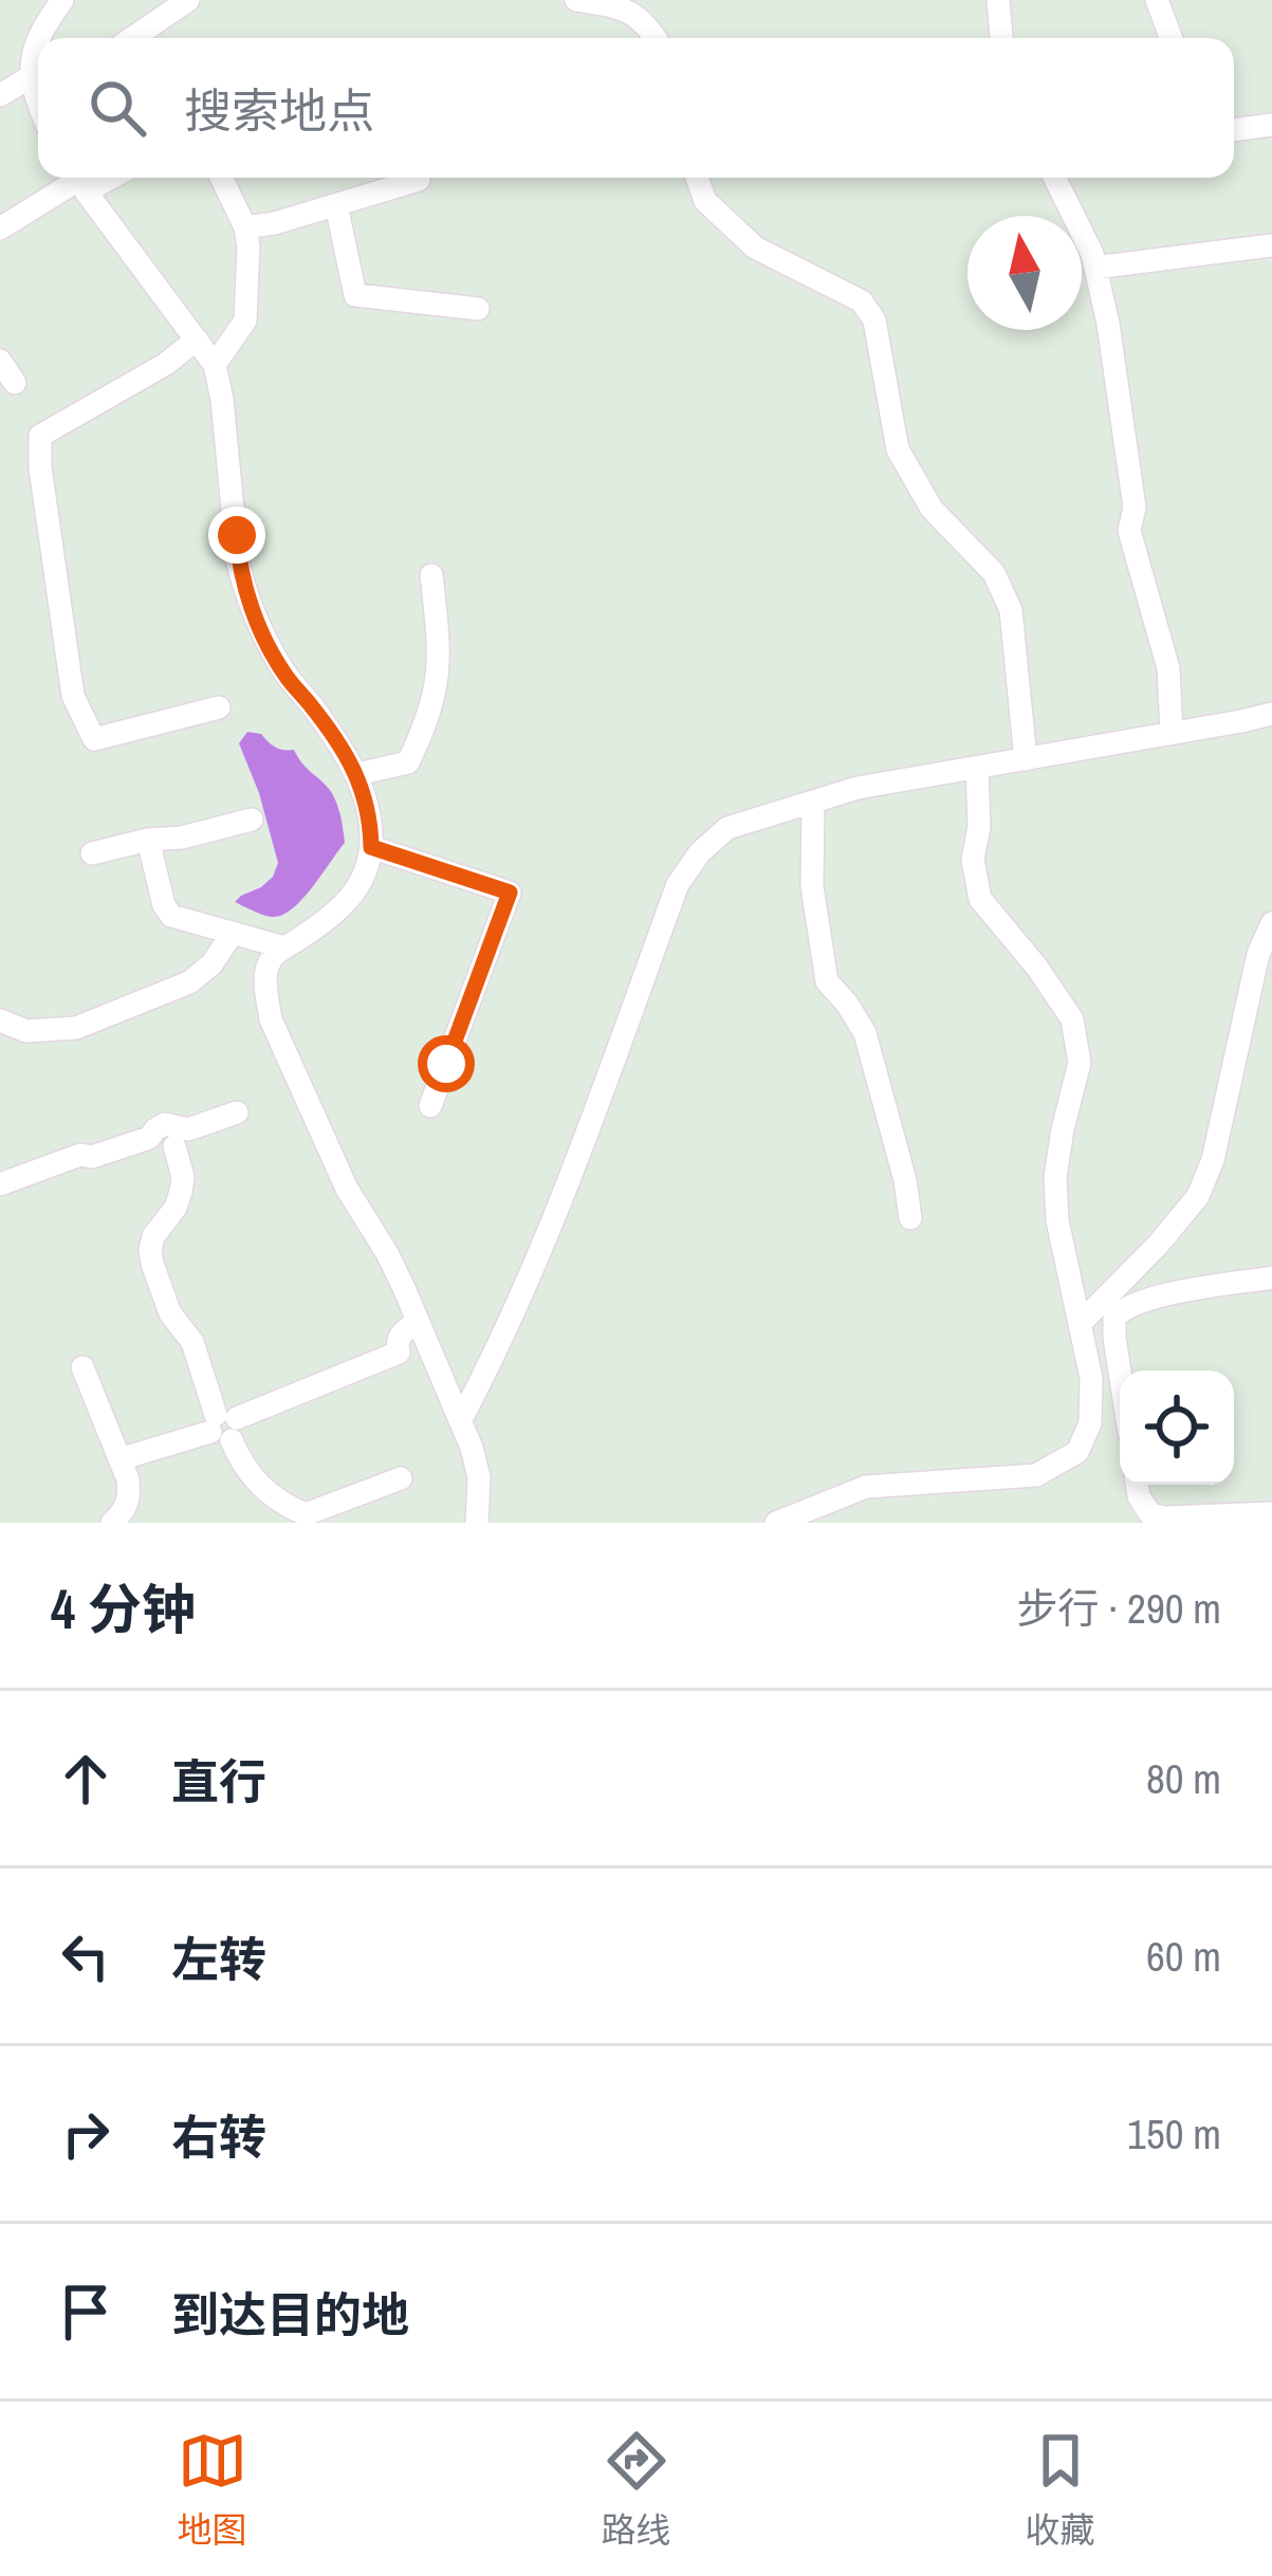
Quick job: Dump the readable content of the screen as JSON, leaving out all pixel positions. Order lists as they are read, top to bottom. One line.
{"north":"top","page":{"search":"搜索地点","heading":["4 分钟","步行 · 290 m"],"list":[["直行","80 m"],["左转","60 m"],["右转","150 m"],"到达目的地"],"nav":["地图","路线","收藏"]}}
